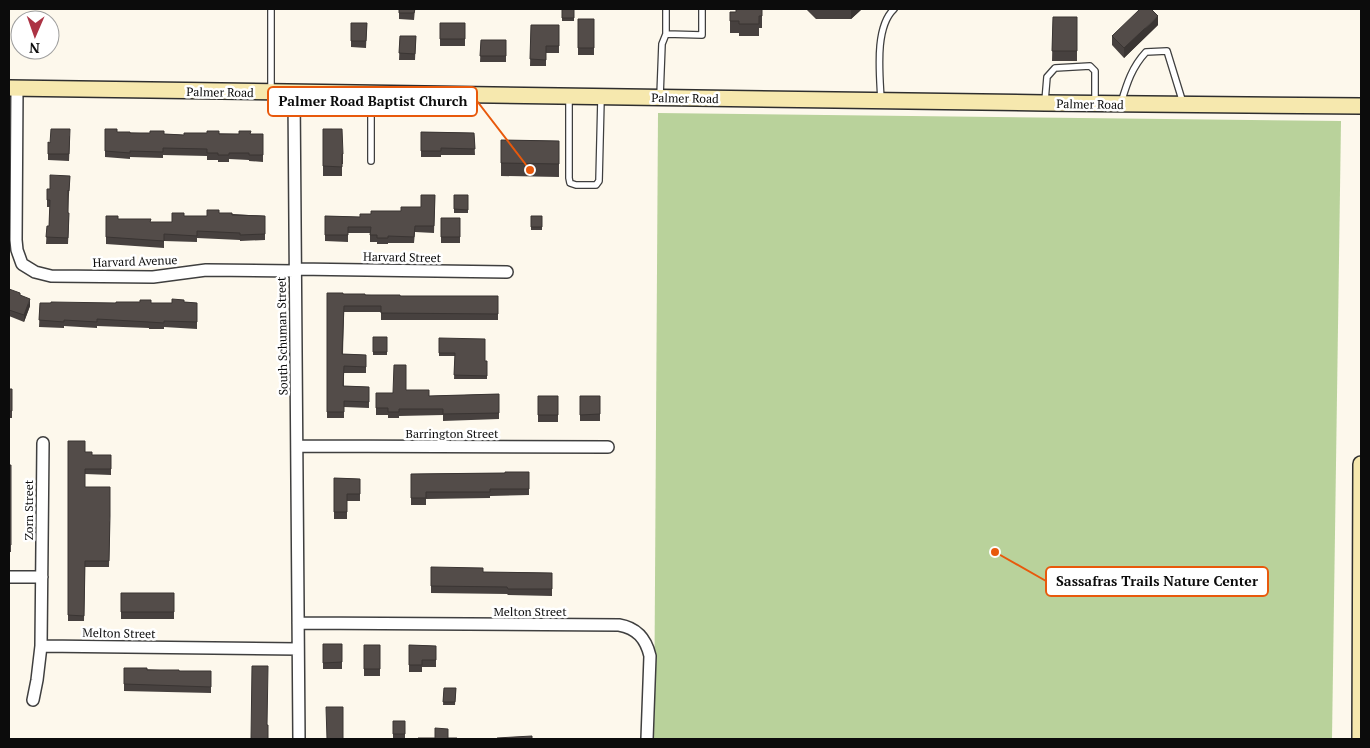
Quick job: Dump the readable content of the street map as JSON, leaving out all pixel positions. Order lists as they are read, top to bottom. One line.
{"streets":{"street":["Palmer Road","Harvard Street","Harvard Avenue","South Schuman Street","Barrington Street","Zorn Street","Melton Street"]},"crossings":[["Palmer Road","Harvard Avenue"],["Palmer Road","South Schuman Street"],["Harvard Street","Harvard Avenue"],["Harvard Street","South Schuman Street"],["Harvard Avenue","South Schuman Street"],["South Schuman Street","Barrington Street"],["South Schuman Street","Melton Street"]],"places":["Palmer Road Baptist Church","Sassafras Trails Nature Center"],"north":"bottom"}
